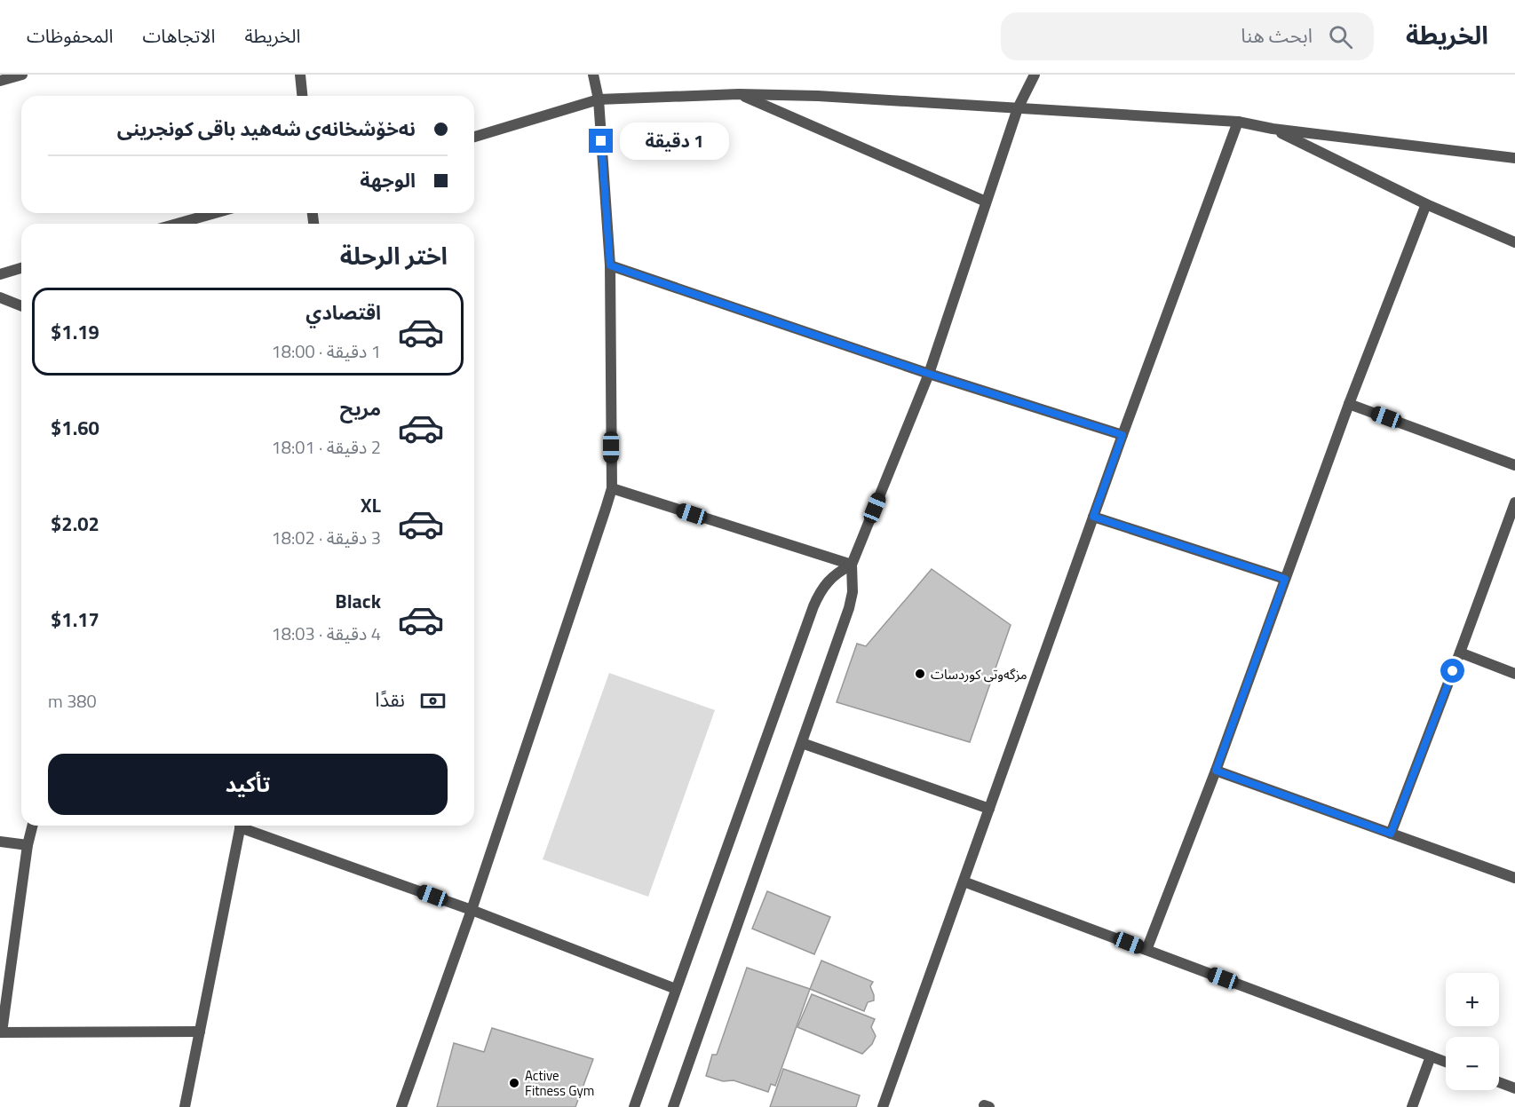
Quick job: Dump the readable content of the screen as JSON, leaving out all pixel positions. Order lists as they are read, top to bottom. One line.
{"places":["مزگەوتی كوردسات","Active Fitness Gym"],"page":{"header":"الخريطة","search":"ابحث هنا","nav":["الخريطة","الاتجاهات","المحفوظات"],"banner":["نەخۆشخانەی شەهید باقی کونجرینی","الوجهة"],"bubble":"1 دقيقة","heading":"اختر الرحلة","list":[{"name":"اقتصادي","note":"1 دقيقة · 18:00","value":"$1.19"},{"name":"مريح","note":"2 دقيقة · 18:01","value":"$1.60"},{"name":"XL","note":"3 دقيقة · 18:02","value":"$2.02"},{"name":"Black","note":"4 دقيقة · 18:03","value":"$1.17"}],"pay":["نقدًا","380 m"],"buttons":"تأكيد","map_buttons":["+","−"]}}
